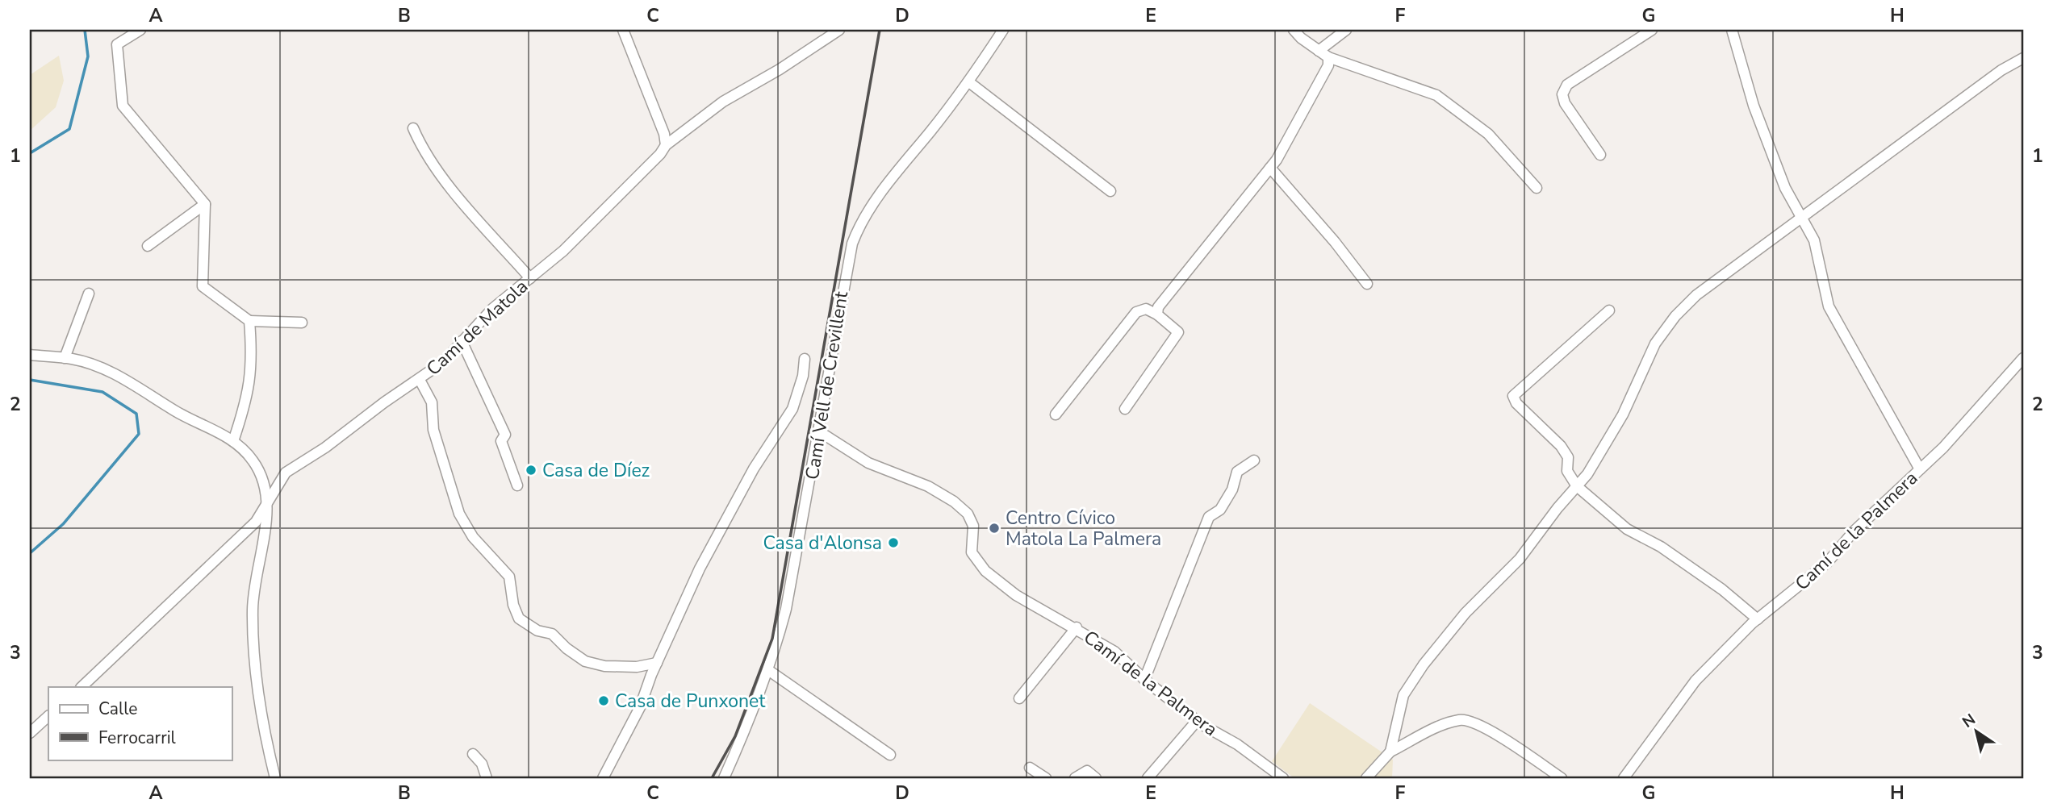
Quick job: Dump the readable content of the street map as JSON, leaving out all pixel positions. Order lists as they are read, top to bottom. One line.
{"streets":{"street":["Camí de Matola","Camí Vell de Crevillent","Camí de la Palmera"]},"crossings":[["Camí Vell de Crevillent","Camí de la Palmera"]],"places":["Casa de Díez","Centro Cívico Matola La Palmera","Casa d'Alonsa","Casa de Punxonet"],"legend":["Calle","Ferrocarril"],"north":"top left","grid":{"columns":["A","B","C","D","E","F","G","H"],"rows":["1","2","3"]}}
